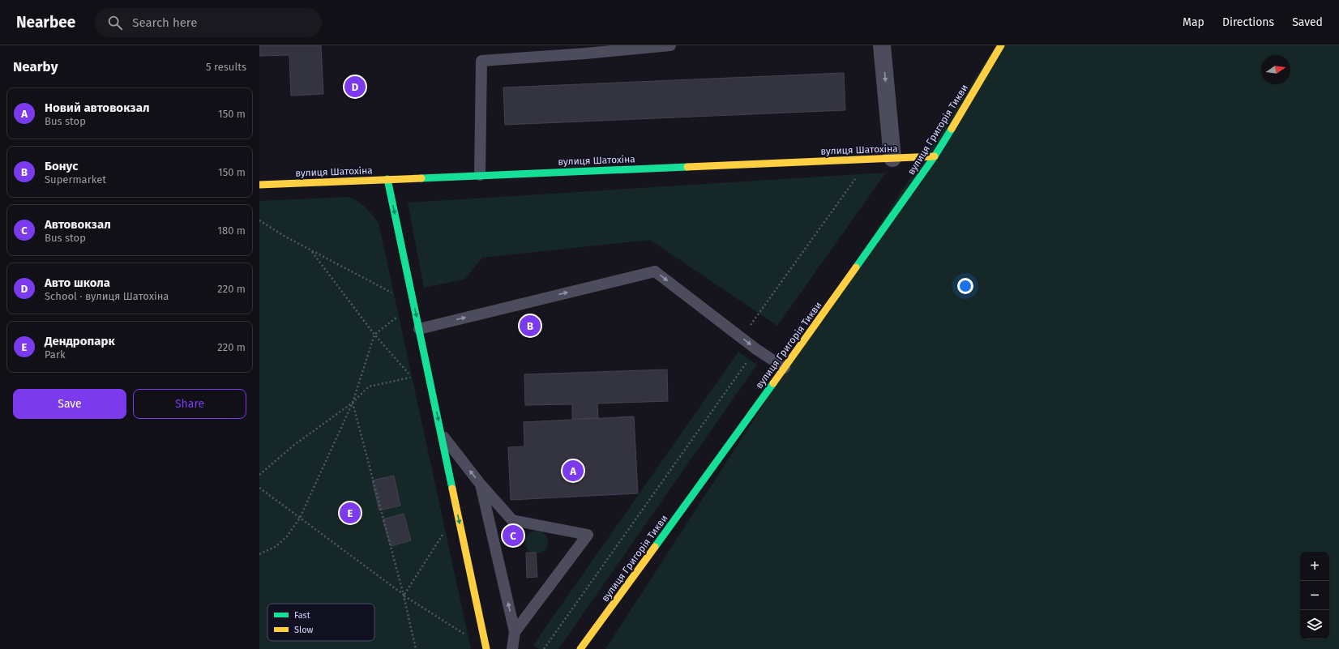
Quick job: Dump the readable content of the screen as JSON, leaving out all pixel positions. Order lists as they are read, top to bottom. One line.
{"streets":{"street":["вулиця Григорія Тикви","вулиця Шатохіна"]},"crossings":[["вулиця Григорія Тикви","вулиця Шатохіна"]],"legend":["Fast","Slow"],"north":"right","page":{"header":"Nearbee","search":"Search here","nav":["Map","Directions","Saved"],"heading":["Nearby","5 results"],"pins":["D","B","A","E","C"],"list":[{"mark":"A","name":"Новий автовокзал","note":"Bus stop","value":"150 m"},{"mark":"B","name":"Бонус","note":"Supermarket","value":"150 m"},{"mark":"C","name":"Автовокзал","note":"Bus stop","value":"180 m"},{"mark":"D","name":"Авто школа","note":"School · вулиця Шатохіна","value":"220 m"},{"mark":"E","name":"Дендропарк","note":"Park","value":"220 m"}],"buttons":["Save","Share"],"map_buttons":["+","−"]}}
